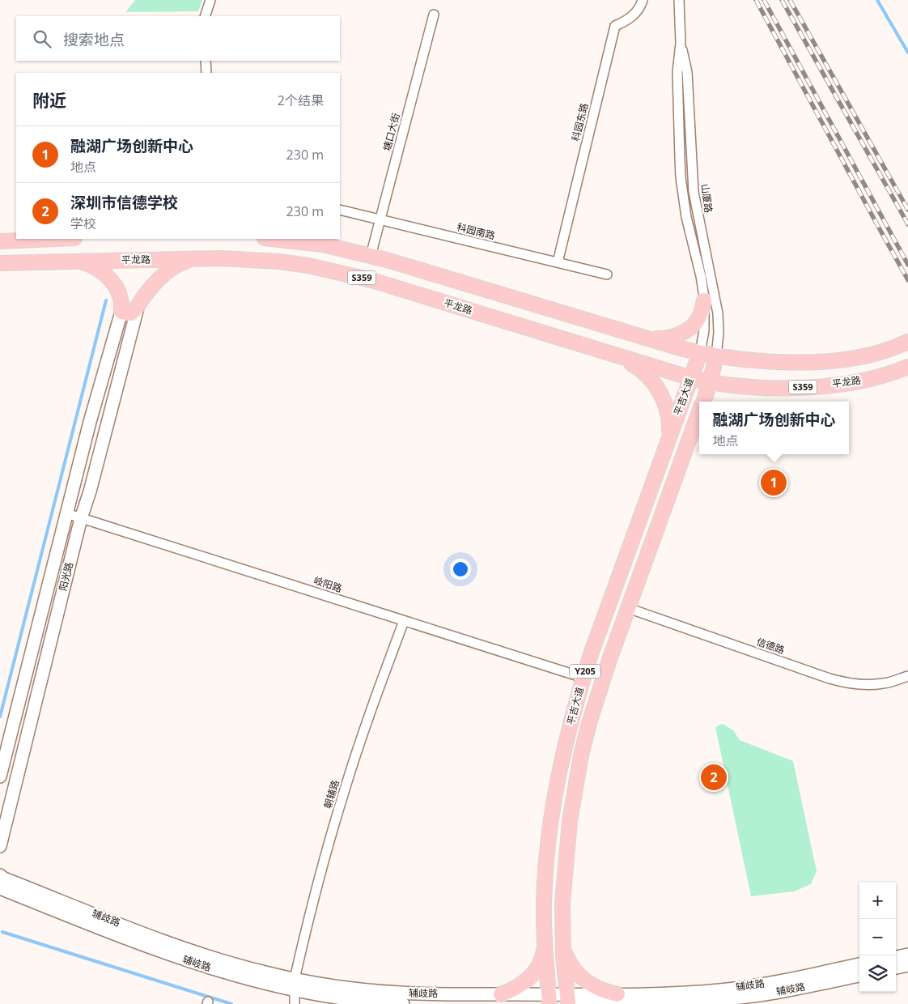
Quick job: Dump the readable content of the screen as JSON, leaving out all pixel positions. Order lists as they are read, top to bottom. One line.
{"streets":{"main road":["平龙路","S359","平吉大道","Y205"],"street":["科园东路","塘口大街","山厦路","科园南路","阳光路","岐阳路","信德路","朝辅路","辅歧路","辅岐路"]},"crossings":[["科园东路","科园南路"],["塘口大街","科园南路"],["塘口大街","S359"],["山厦路","S359"],["山厦路","平吉大道"],["平龙路","平吉大道"],["S359","平吉大道"],["平吉大道","岐阳路"],["平吉大道","信德路"],["平吉大道","辅歧路"],["阳光路","岐阳路"],["岐阳路","朝辅路"],["朝辅路","辅歧路"],["朝辅路","辅岐路"],["辅歧路","辅岐路"]],"page":{"search":"搜索地点","heading":["附近","2个结果"],"list":[{"mark":"1","name":"融湖广场创新中心","note":"地点","value":"230 m"},{"mark":"2","name":"深圳市信德学校","note":"学校","value":"230 m"}],"popup":["融湖广场创新中心","地点"],"pins":["1","2"],"map_buttons":["+","−"]}}
